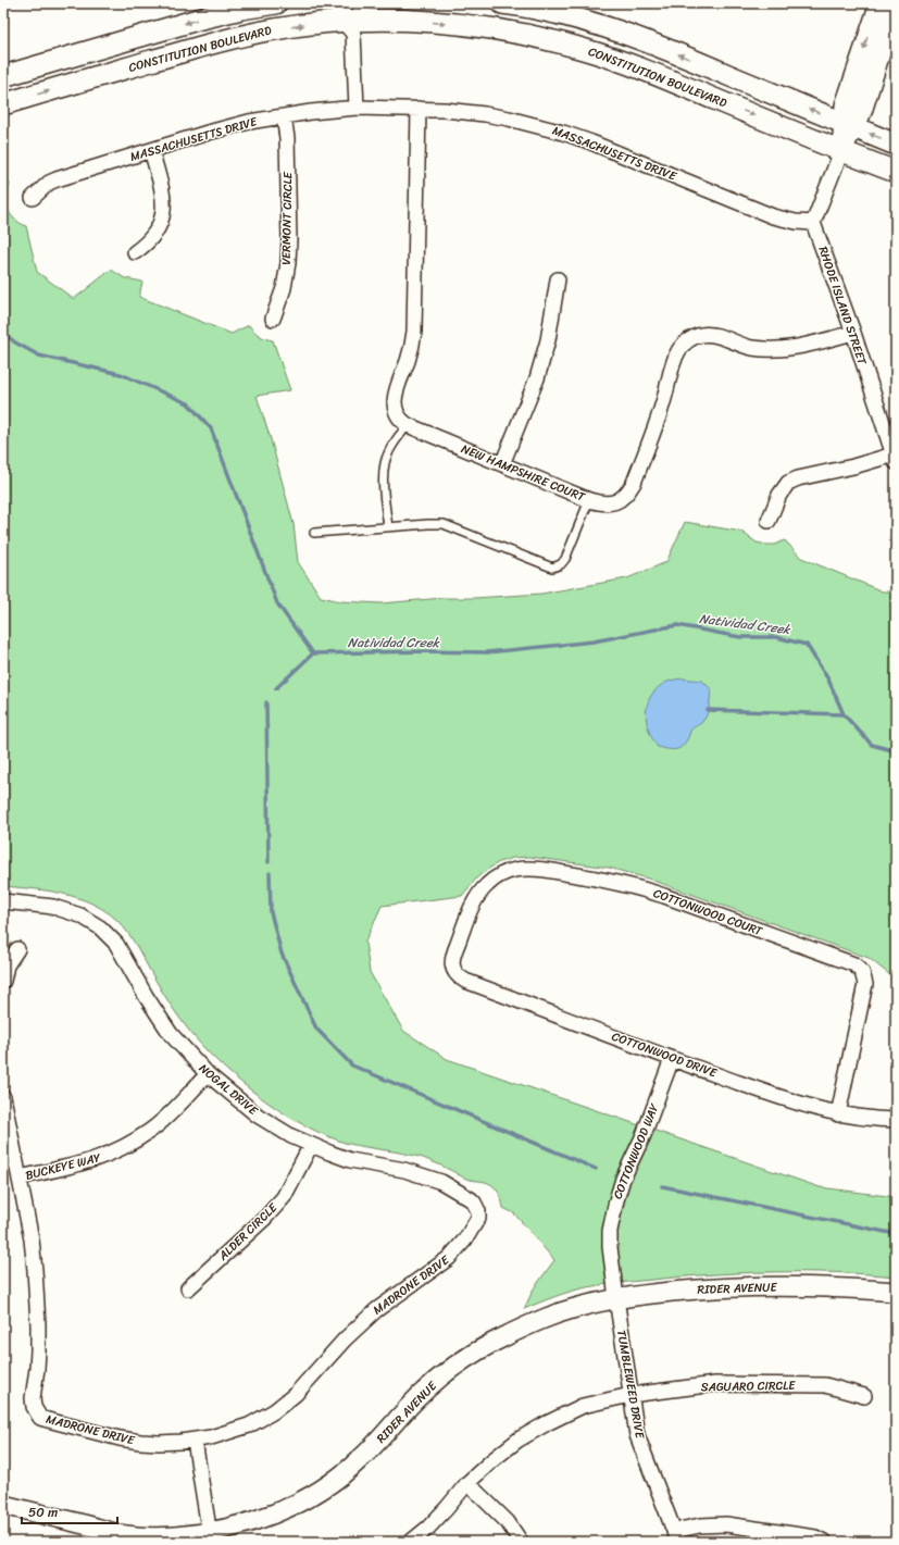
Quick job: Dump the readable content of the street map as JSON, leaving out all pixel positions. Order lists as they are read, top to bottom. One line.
{"streets":{"main road":["CONSTITUTION BOULEVARD"],"street":["MASSACHUSETTS DRIVE","VERMONT CIRCLE","RHODE ISLAND STREET","NEW HAMPSHIRE COURT","COTTONWOOD COURT","COTTONWOOD DRIVE","NOGAL DRIVE","COTTONWOOD WAY","BUCKEYE WAY","ALDER CIRCLE","MADRONE DRIVE","RIDER AVENUE","TUMBLEWEED DRIVE","SAGUARO CIRCLE"]},"crossings":[["MASSACHUSETTS DRIVE","VERMONT CIRCLE"],["MASSACHUSETTS DRIVE","RHODE ISLAND STREET"],["RHODE ISLAND STREET","NEW HAMPSHIRE COURT"],["COTTONWOOD COURT","COTTONWOOD DRIVE"],["COTTONWOOD DRIVE","COTTONWOOD WAY"],["NOGAL DRIVE","BUCKEYE WAY"],["NOGAL DRIVE","ALDER CIRCLE"],["NOGAL DRIVE","MADRONE DRIVE"],["COTTONWOOD WAY","RIDER AVENUE"],["COTTONWOOD WAY","TUMBLEWEED DRIVE"],["BUCKEYE WAY","MADRONE DRIVE"],["RIDER AVENUE","TUMBLEWEED DRIVE"],["TUMBLEWEED DRIVE","SAGUARO CIRCLE"]],"water":["Natividad Creek"],"scale_bar":"50 m"}
